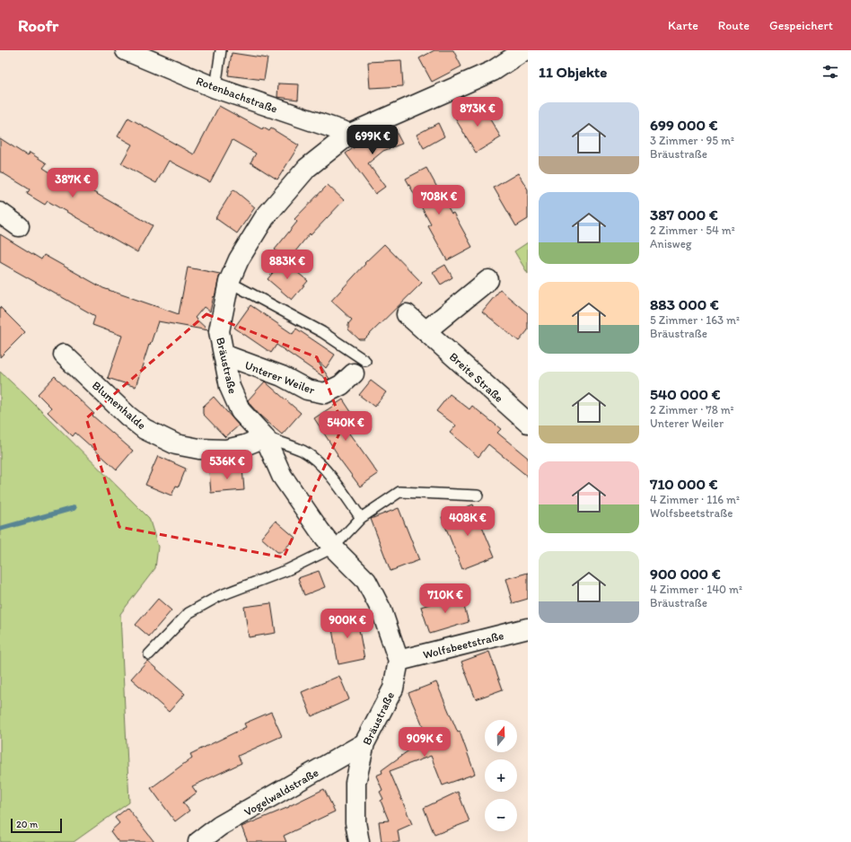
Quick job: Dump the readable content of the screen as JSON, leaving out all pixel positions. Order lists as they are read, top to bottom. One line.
{"streets":{"street":["Rotenbachstraße","Bräustraße","Unterer Weiler","Breite Straße","Blumenhalde","Wolfsbeetstraße","Vogelwaldstraße"]},"crossings":[["Rotenbachstraße","Bräustraße"],["Bräustraße","Unterer Weiler"],["Bräustraße","Blumenhalde"],["Bräustraße","Wolfsbeetstraße"],["Bräustraße","Vogelwaldstraße"]],"scale_bar":"20 m","north":"top","page":{"header":"Roofr","nav":["Karte","Route","Gespeichert"],"heading":"11 Objekte","list":[{"name":"699 000 €","note":"3 Zimmer · 95 m² · Bräustraße"},{"name":"387 000 €","note":"2 Zimmer · 54 m² · Anisweg"},{"name":"883 000 €","note":"5 Zimmer · 163 m² · Bräustraße"},{"name":"540 000 €","note":"2 Zimmer · 78 m² · Unterer Weiler"},{"name":"710 000 €","note":"4 Zimmer · 116 m² · Wolfsbeetstraße"},{"name":"900 000 €","note":"4 Zimmer · 140 m² · Bräustraße"}],"price":["873K €","699K €","387K €","708K €","883K €","540K €","536K €","408K €","710K €","900K €","909K €"],"map_buttons":["+","−"],"scale":"20 m"}}
